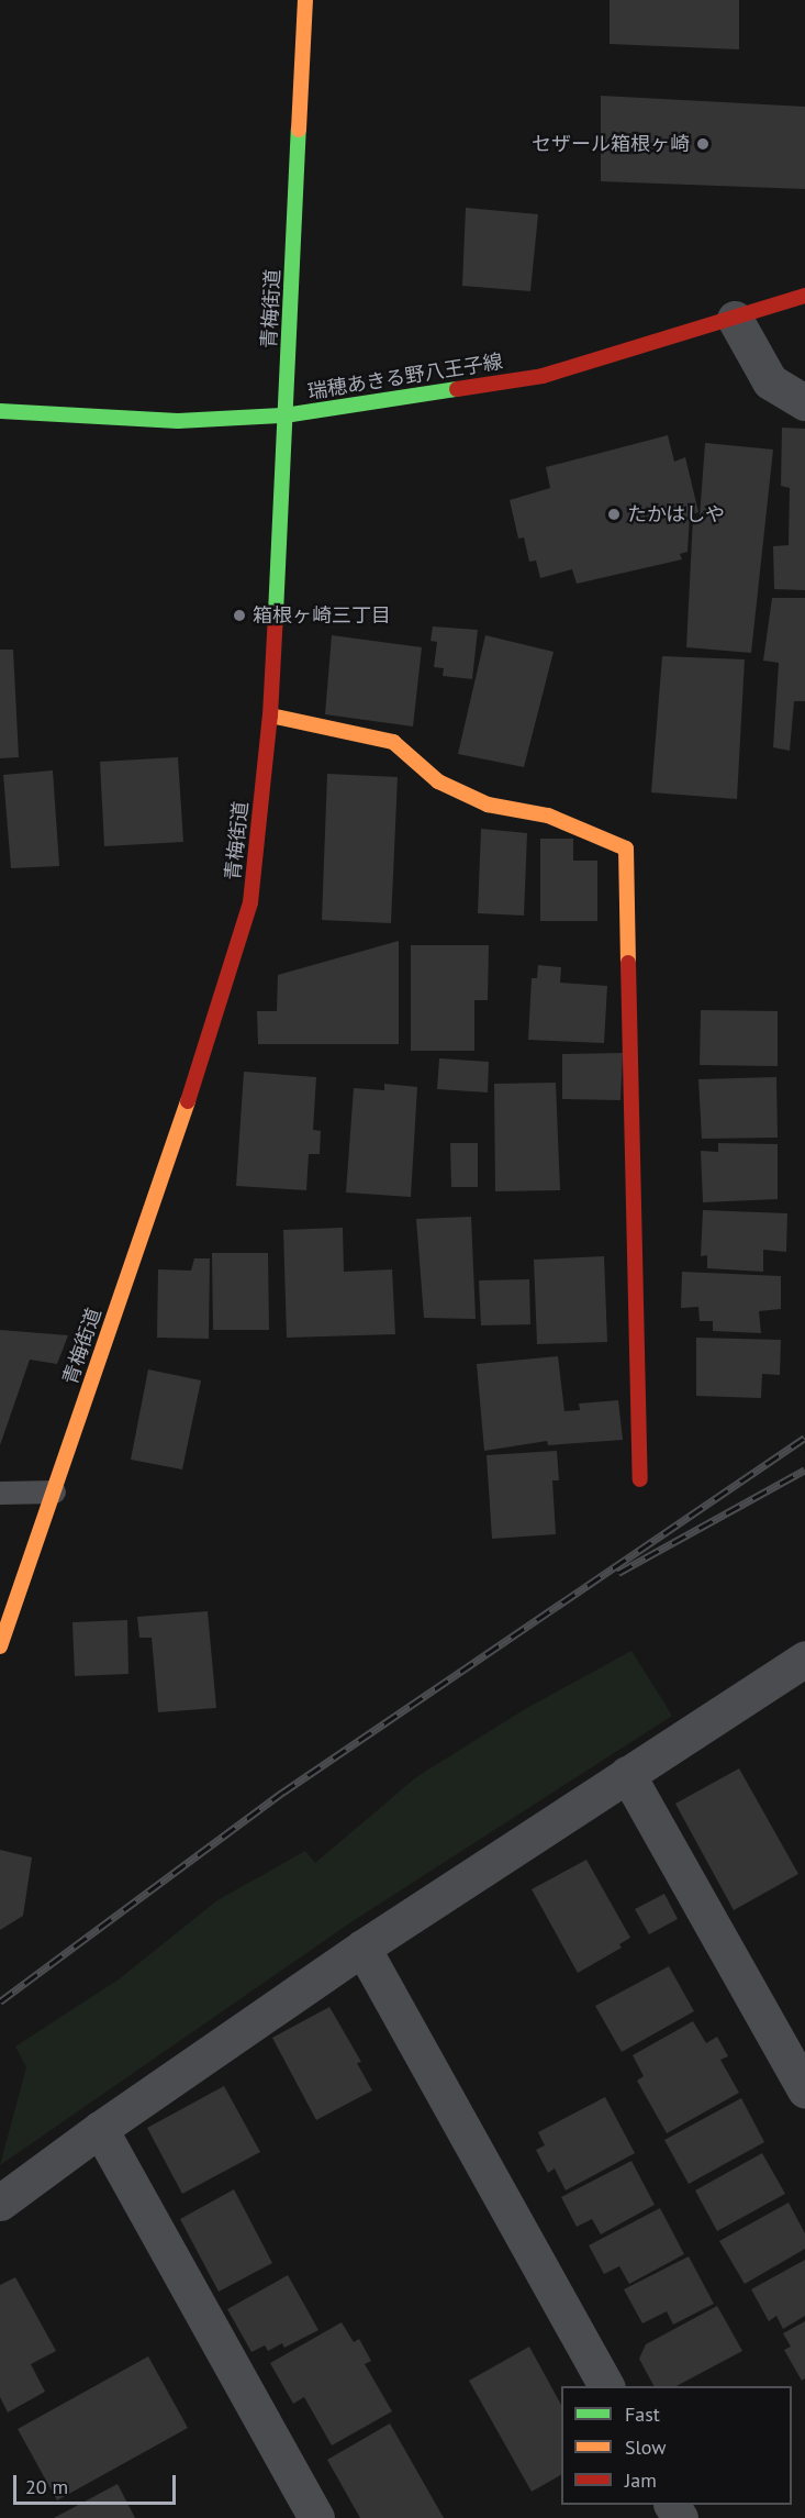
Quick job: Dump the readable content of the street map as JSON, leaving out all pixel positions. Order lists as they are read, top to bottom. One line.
{"streets":{"main road":["青梅街道","瑞穂あきる野八王子線"]},"crossings":[["青梅街道","瑞穂あきる野八王子線"]],"places":["セザール箱根ヶ崎","たかはしや","箱根ヶ崎三丁目"],"legend":["Fast","Slow","Jam"],"scale_bar":"20 m"}
